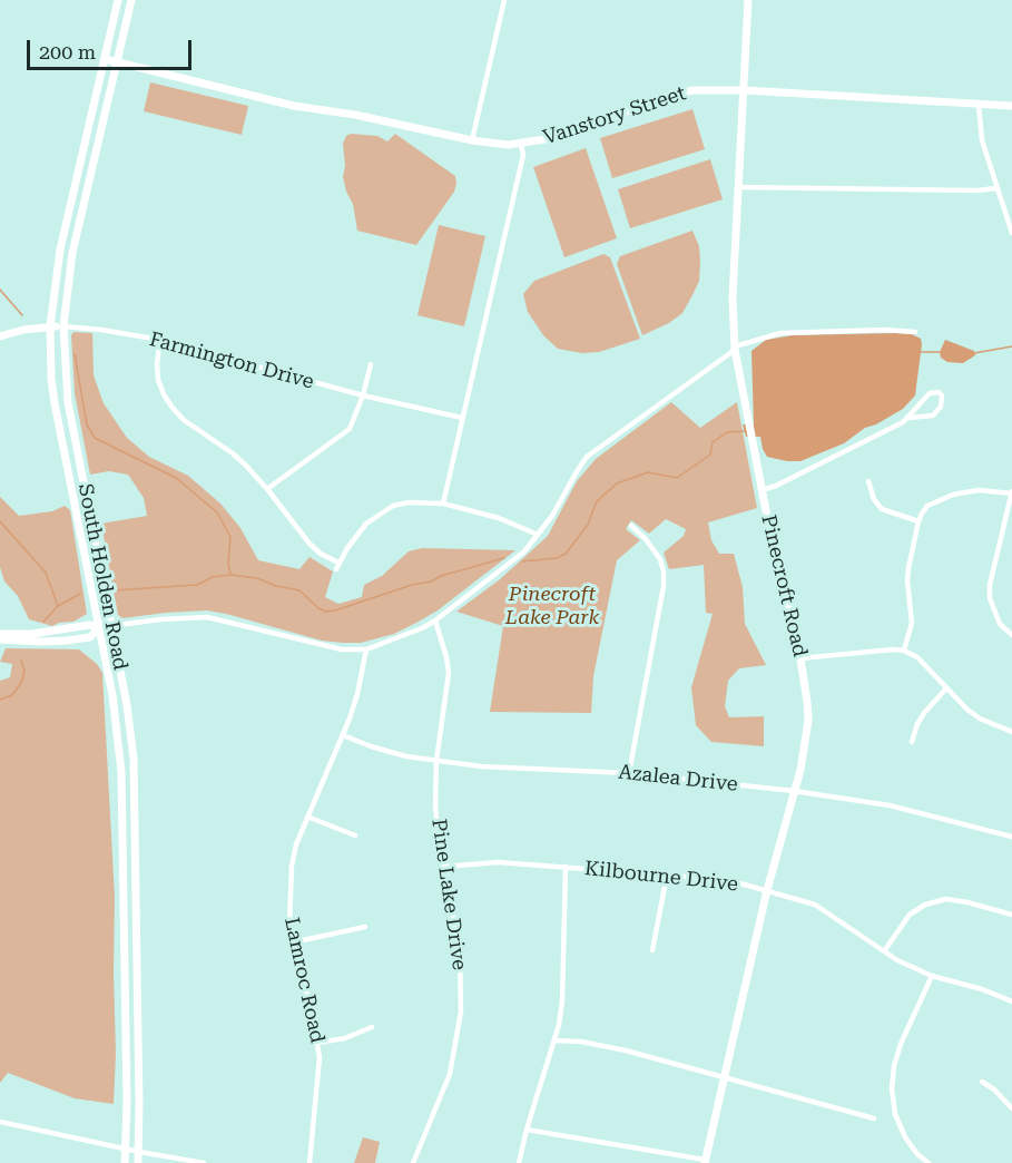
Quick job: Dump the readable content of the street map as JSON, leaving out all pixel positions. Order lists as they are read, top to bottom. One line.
{"streets":{"main road":["Vanstory Street","Farmington Drive","South Holden Road","Pinecroft Road"],"street":["Azalea Drive","Kilbourne Drive","Pine Lake Drive","Lamroc Road"]},"crossings":[["Vanstory Street","South Holden Road"],["Vanstory Street","Pinecroft Road"],["Farmington Drive","South Holden Road"],["Pinecroft Road","Azalea Drive"],["Pinecroft Road","Kilbourne Drive"],["Azalea Drive","Pine Lake Drive"],["Azalea Drive","Lamroc Road"],["Kilbourne Drive","Pine Lake Drive"]],"parks":["Pinecroft Lake Park"],"scale_bar":"200 m"}
